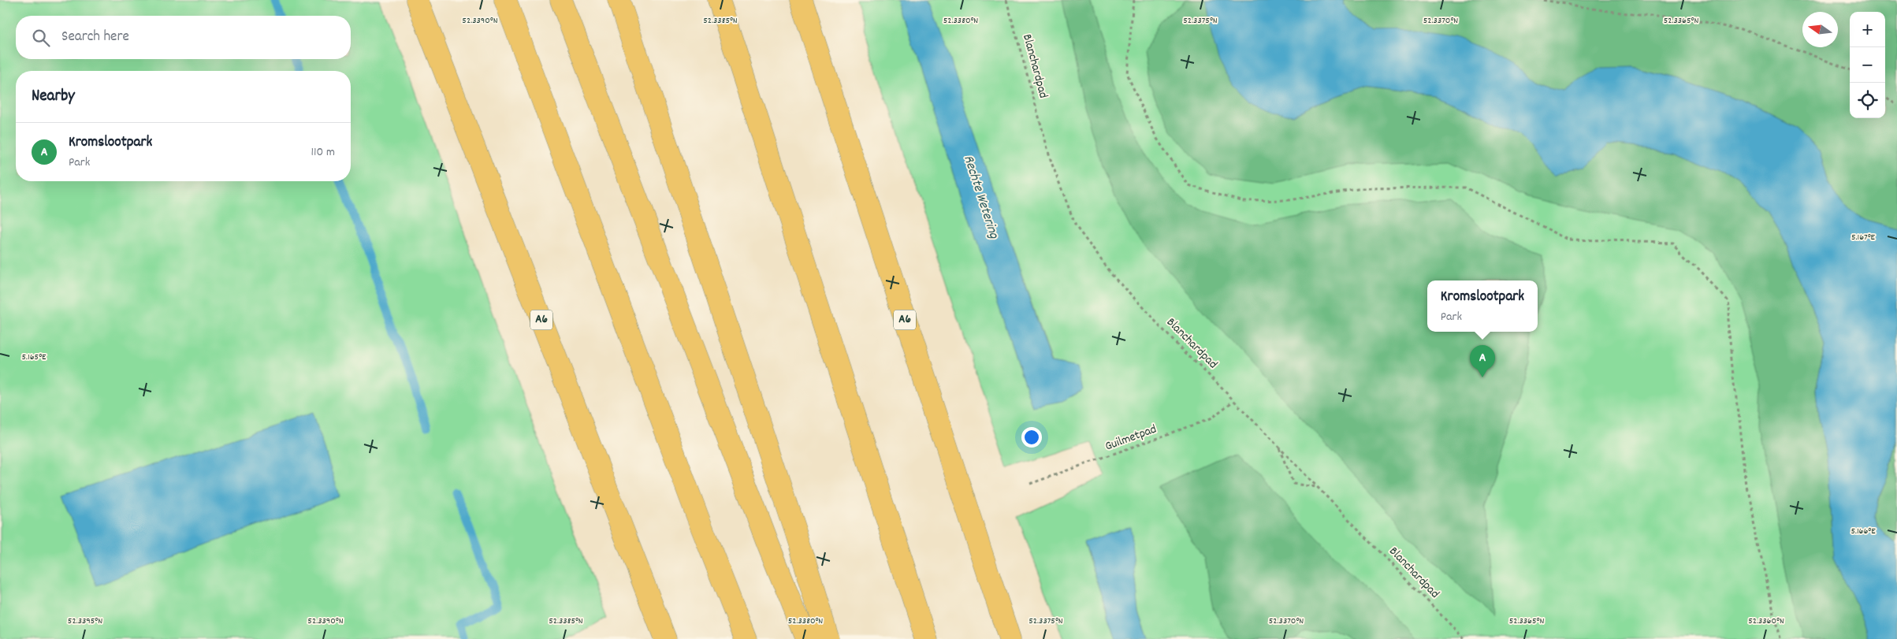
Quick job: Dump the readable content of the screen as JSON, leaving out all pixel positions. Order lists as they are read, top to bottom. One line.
{"streets":{"highway":["A6"],"path":["Blanchardpad","Guilmetpad"]},"crossings":[["Blanchardpad","Guilmetpad"]],"water":["Rechte Wetering"],"north":"left","page":{"map_buttons":["+","−"],"search":"Search here","heading":"Nearby","list":[{"mark":"A","name":"Kromslootpark","note":"Park","value":"110 m"}],"popup":["Kromslootpark","Park"],"pins":"A"},"coordinates":["52.3390°N","52.3385°N","52.3380°N","52.3375°N","52.3370°N","52.3365°N","5.167°E","5.165°E","5.166°E","52.3395°N","52.3360°N"]}
